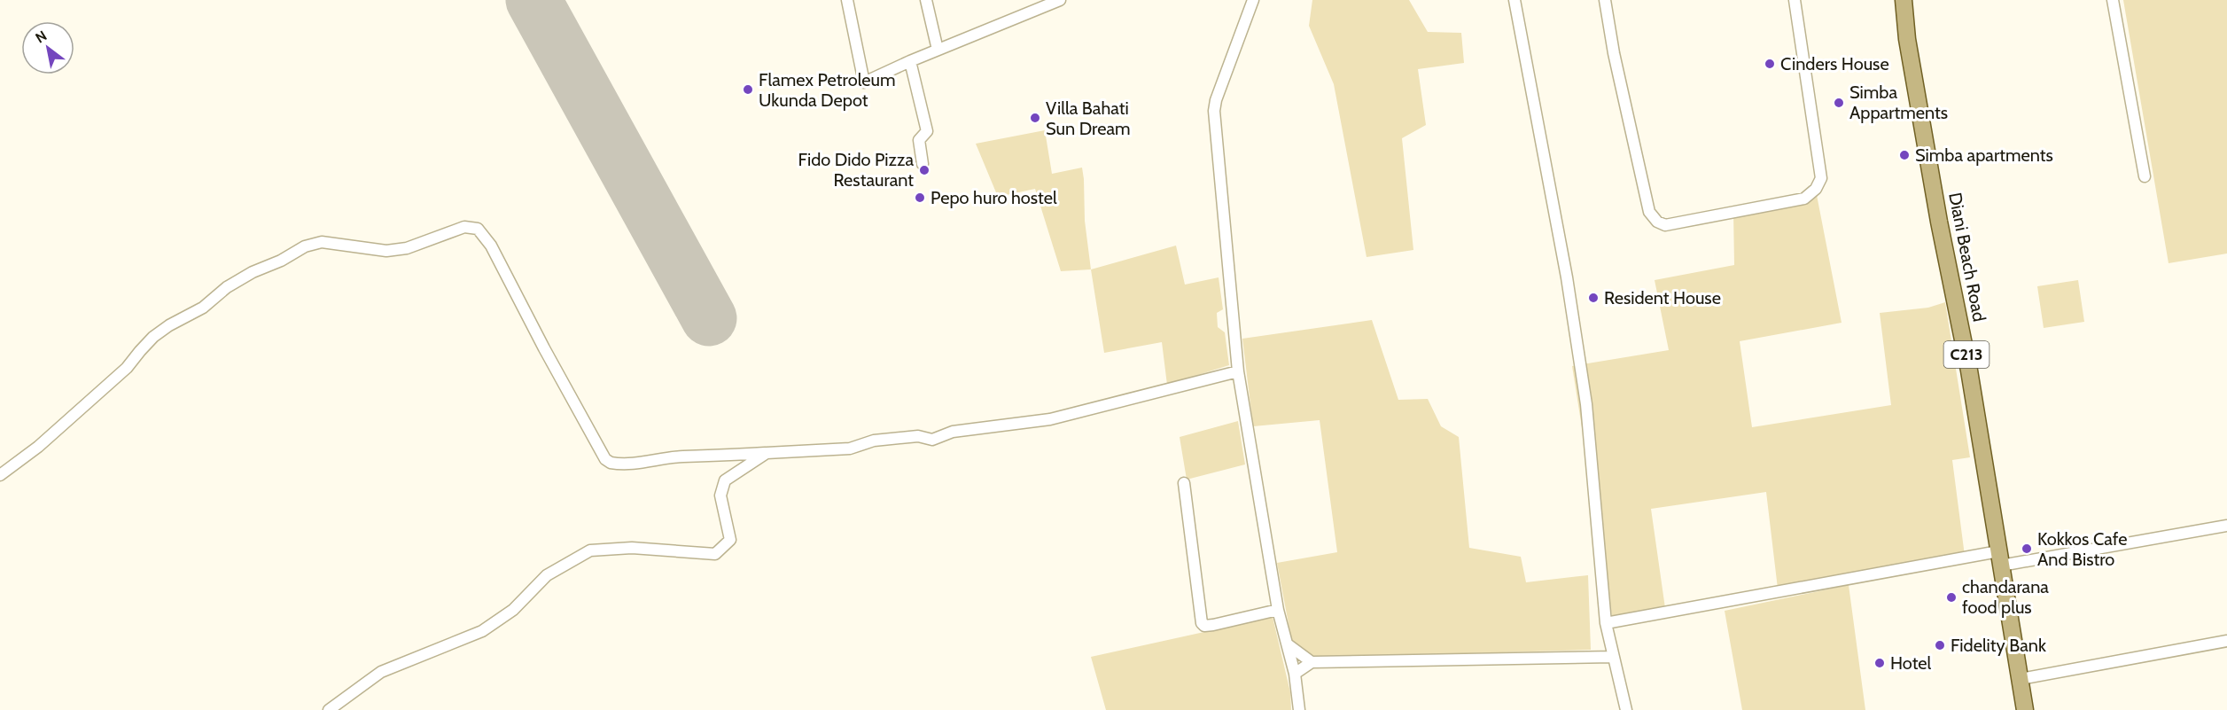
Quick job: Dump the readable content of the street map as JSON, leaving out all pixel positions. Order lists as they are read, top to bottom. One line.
{"streets":{"main road":["Diani Beach Road","C213"]},"places":["Cinders House","Flamex Petroleum Ukunda Depot","Simba Appartments","Villa Bahati Sun Dream","Simba apartments","Fido Dido Pizza Restaurant","Pepo huro hostel","Resident House","Kokkos Cafe And Bistro","chandarana food plus","Fidelity Bank","Hotel"],"north":"top left"}
